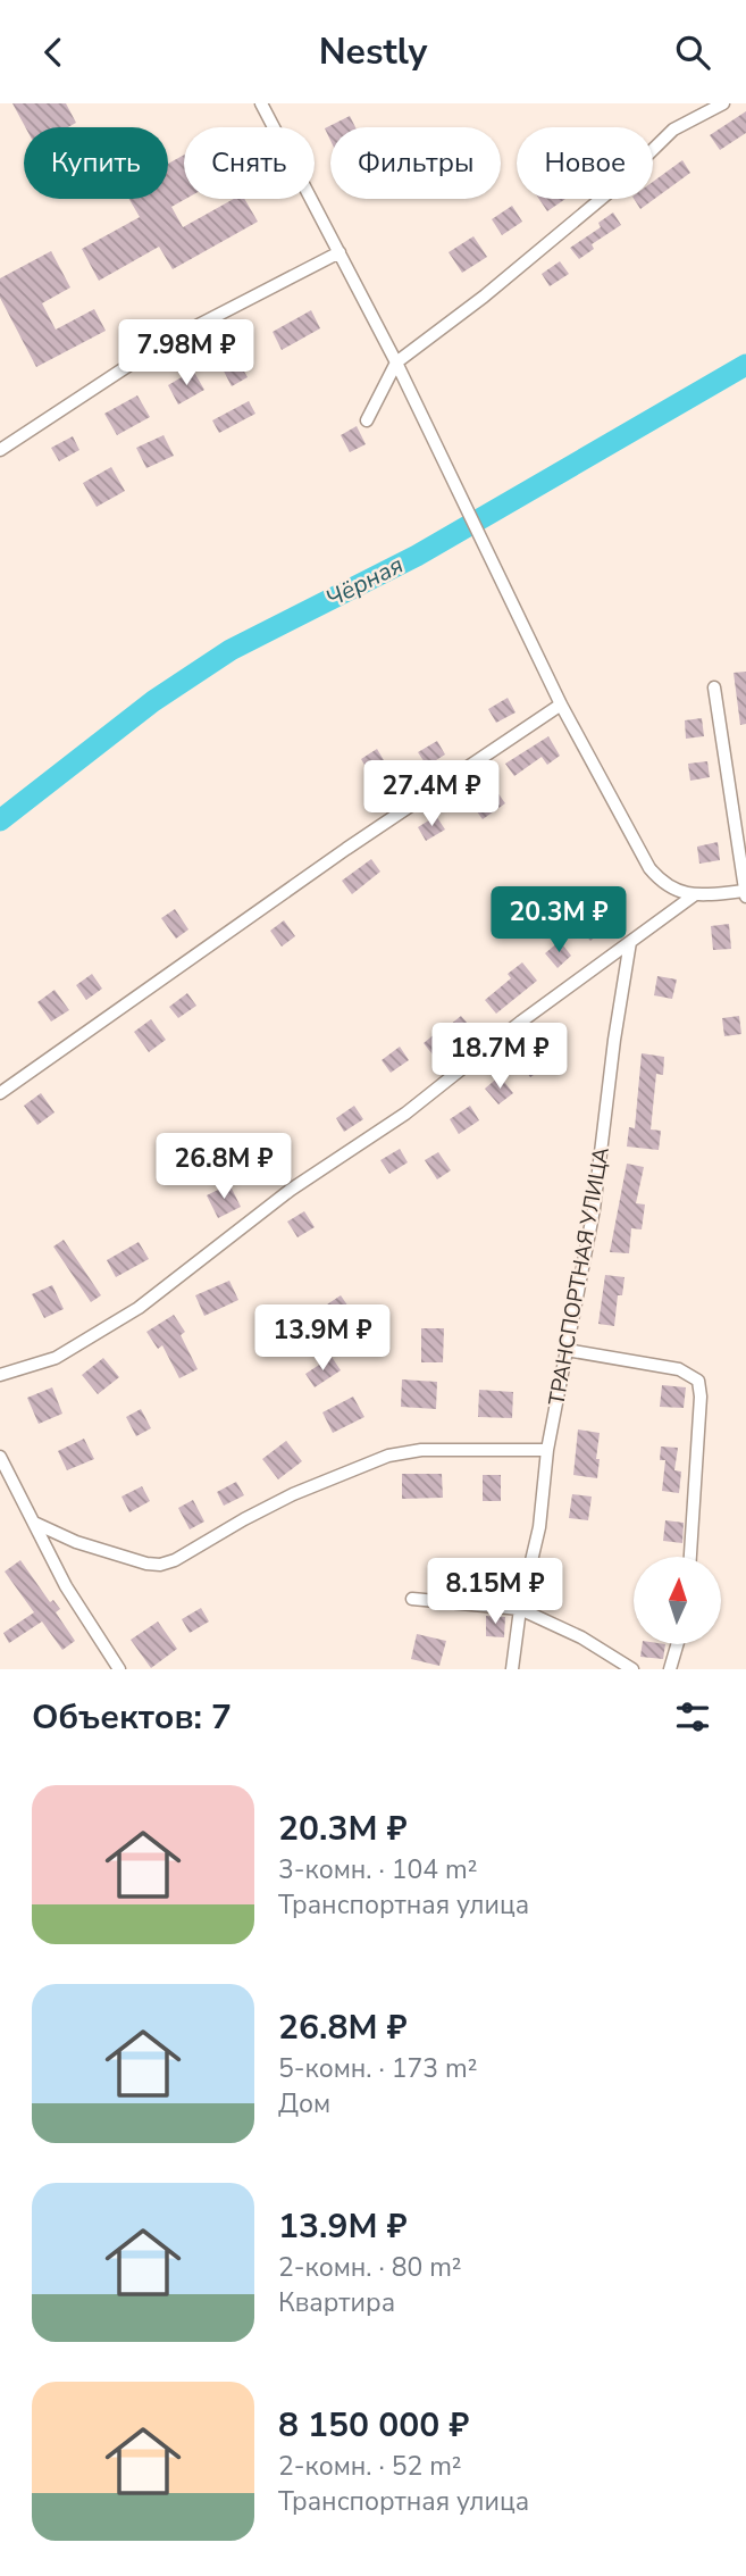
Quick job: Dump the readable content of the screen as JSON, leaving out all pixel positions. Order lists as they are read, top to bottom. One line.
{"streets":{"street":["ТРАНСПОРТНАЯ УЛИЦА"]},"water":["Чёрная"],"north":"top","page":{"header":"Nestly","chip":["Купить","Снять","Фильтры","Новое"],"price":["7.98M ₽","27.4M ₽","20.3M ₽","18.7M ₽","26.8M ₽","13.9M ₽","8.15M ₽"],"heading":"Объектов: 7","list":[{"name":"20.3M ₽","note":"3-комн. · 104 m² · Транспортная улица"},{"name":"26.8M ₽","note":"5-комн. · 173 m² · Дом"},{"name":"13.9M ₽","note":"2-комн. · 80 m² · Квартира"},{"name":"8 150 000 ₽","note":"2-комн. · 52 m² · Транспортная улица"}]}}
